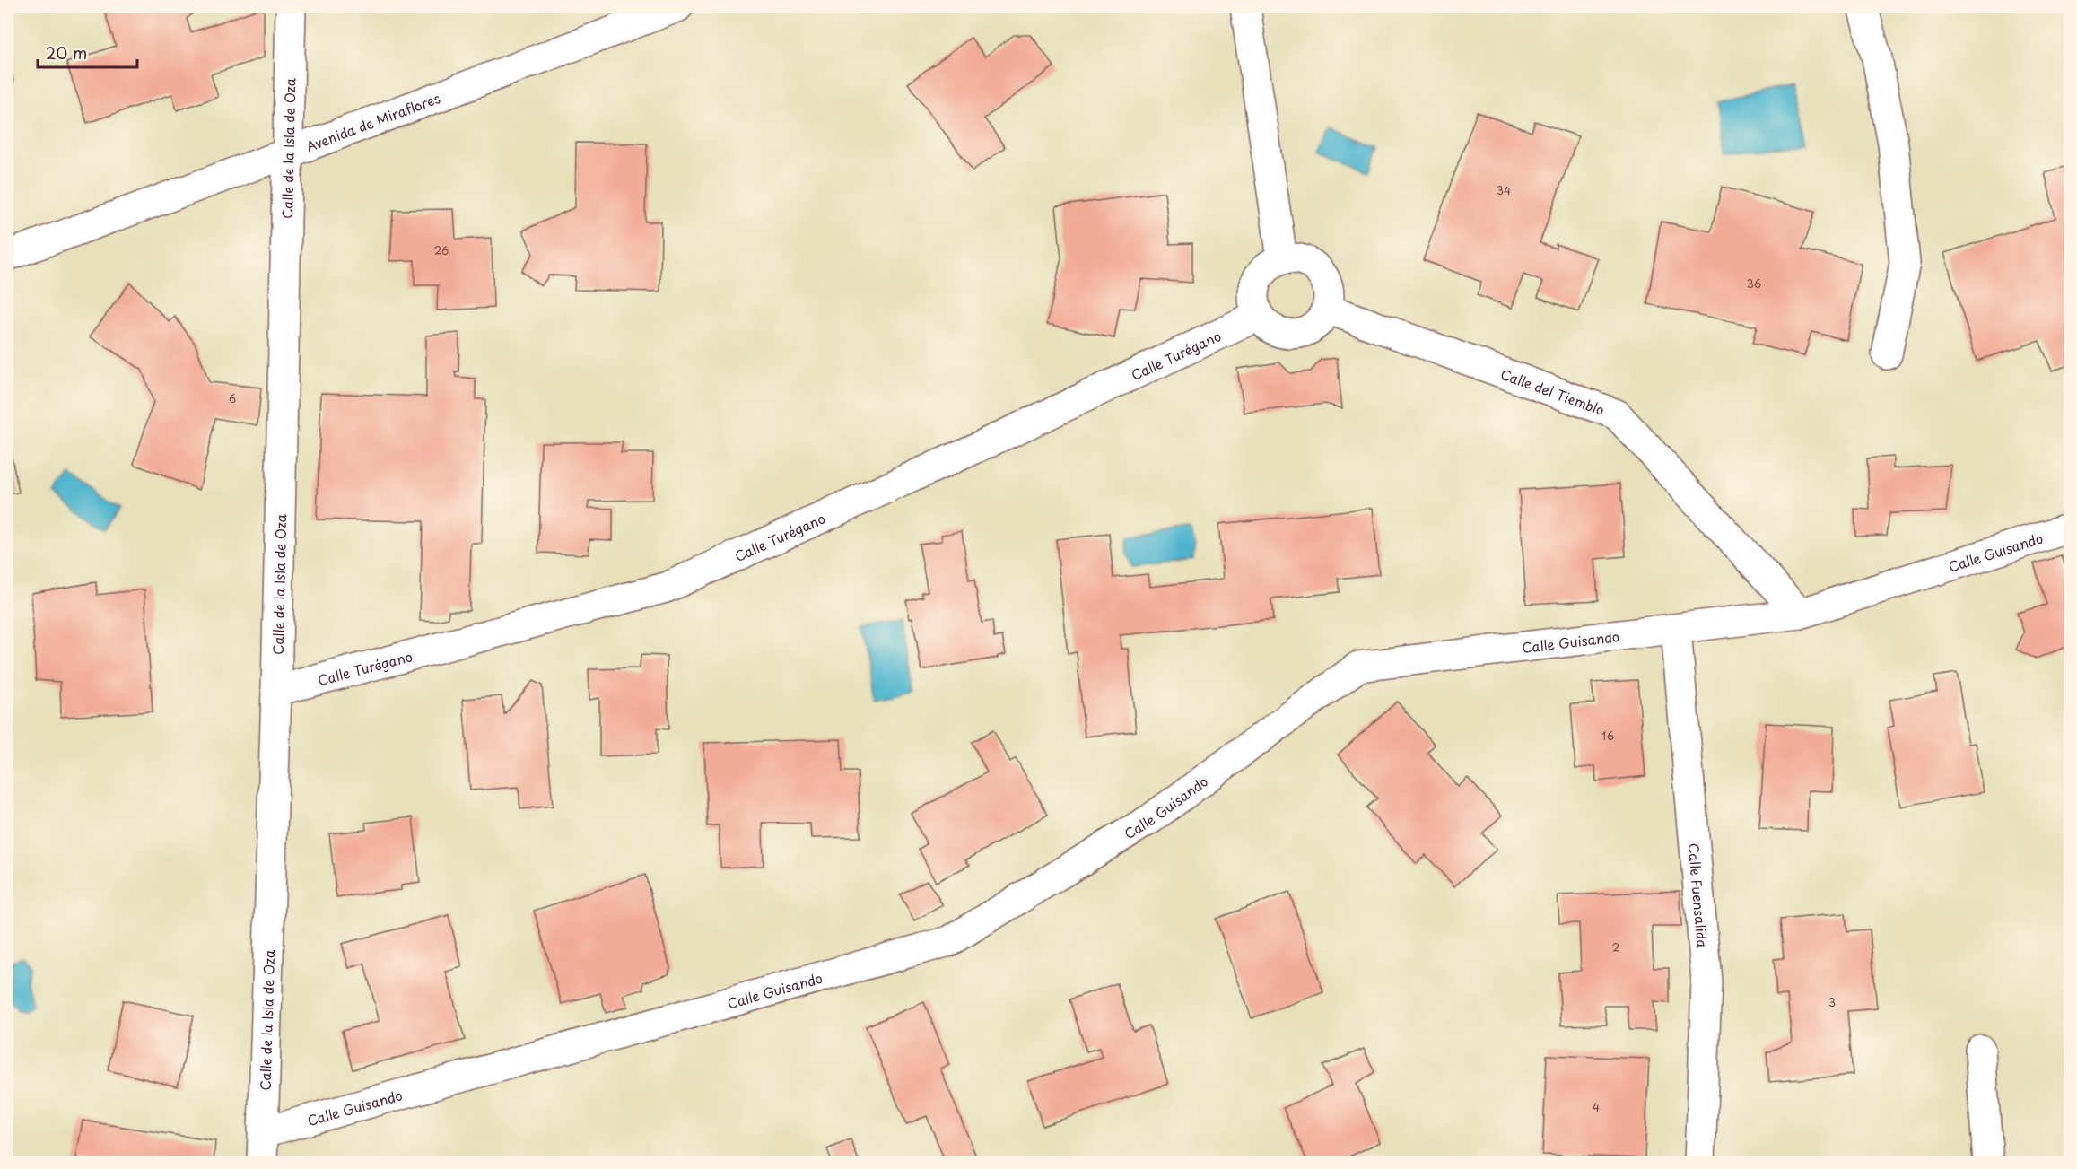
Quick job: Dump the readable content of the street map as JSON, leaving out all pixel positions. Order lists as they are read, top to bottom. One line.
{"streets":{"street":["Avenida de Miraflores","Calle de la Isla de Oza","Calle Turégano","Calle del Tiemblo","Calle Guisando","Calle Fuensalida"]},"crossings":[["Avenida de Miraflores","Calle de la Isla de Oza"],["Calle de la Isla de Oza","Calle Turégano"],["Calle de la Isla de Oza","Calle Guisando"],["Calle Turégano","Calle del Tiemblo"],["Calle del Tiemblo","Calle Guisando"],["Calle Guisando","Calle Fuensalida"]],"house_numbers":["34","26","36","6","16","2","3","4"],"scale_bar":"20 m"}
